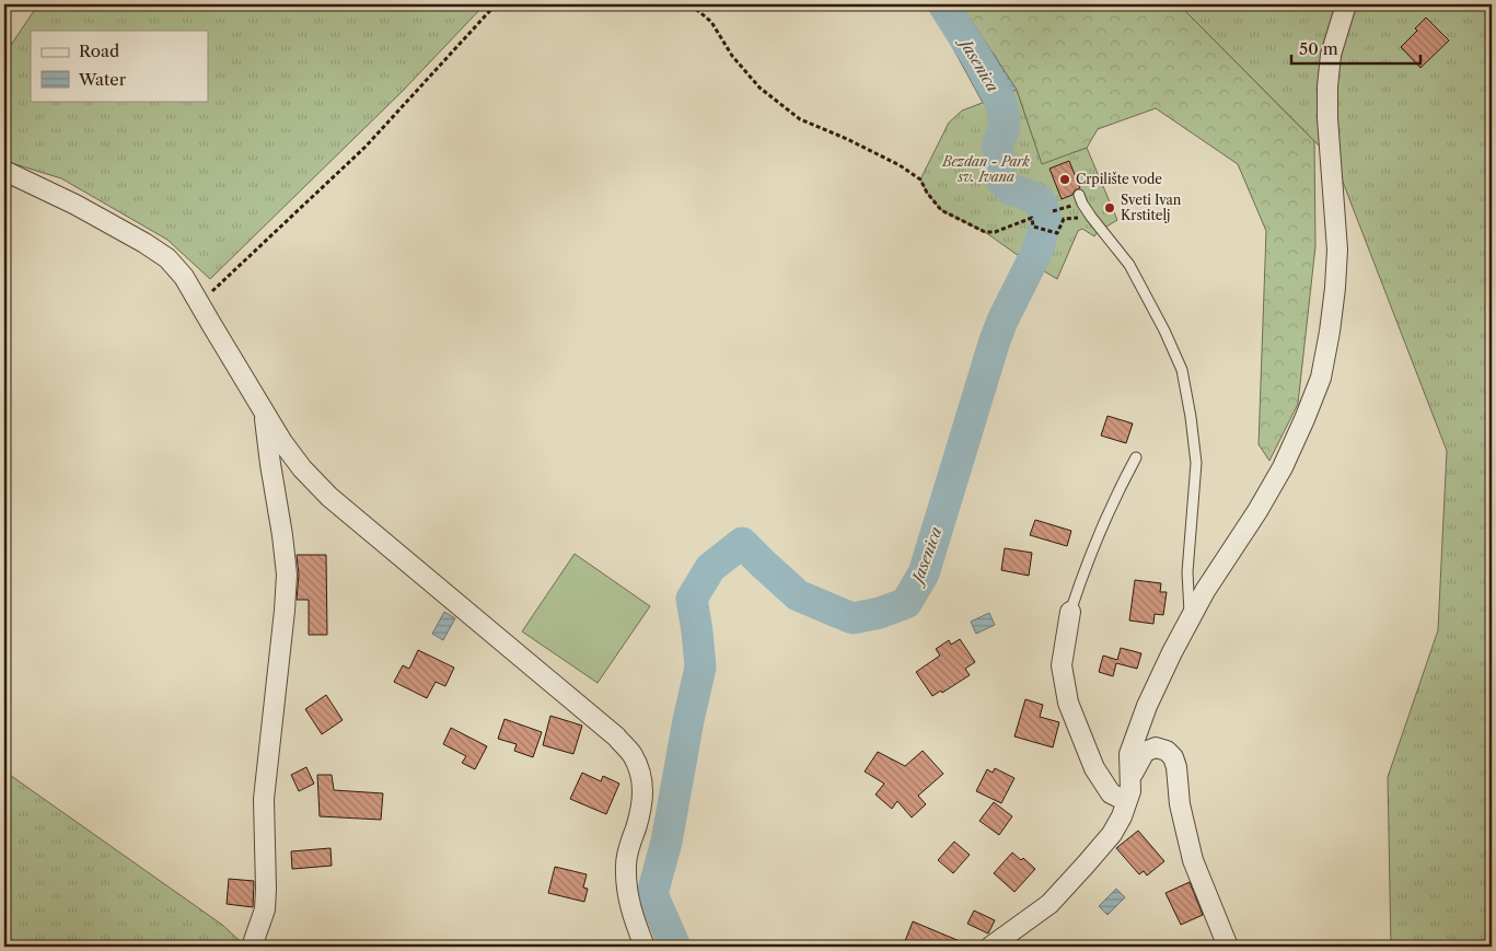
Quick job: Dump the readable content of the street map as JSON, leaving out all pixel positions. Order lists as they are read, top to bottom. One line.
{"water":["Jasenica"],"parks":["Bezdan - Park sv. Ivana"],"places":["Crpilište vode","Sveti Ivan Krstitelj"],"legend":["Road","Water"],"scale_bar":"50 m"}
